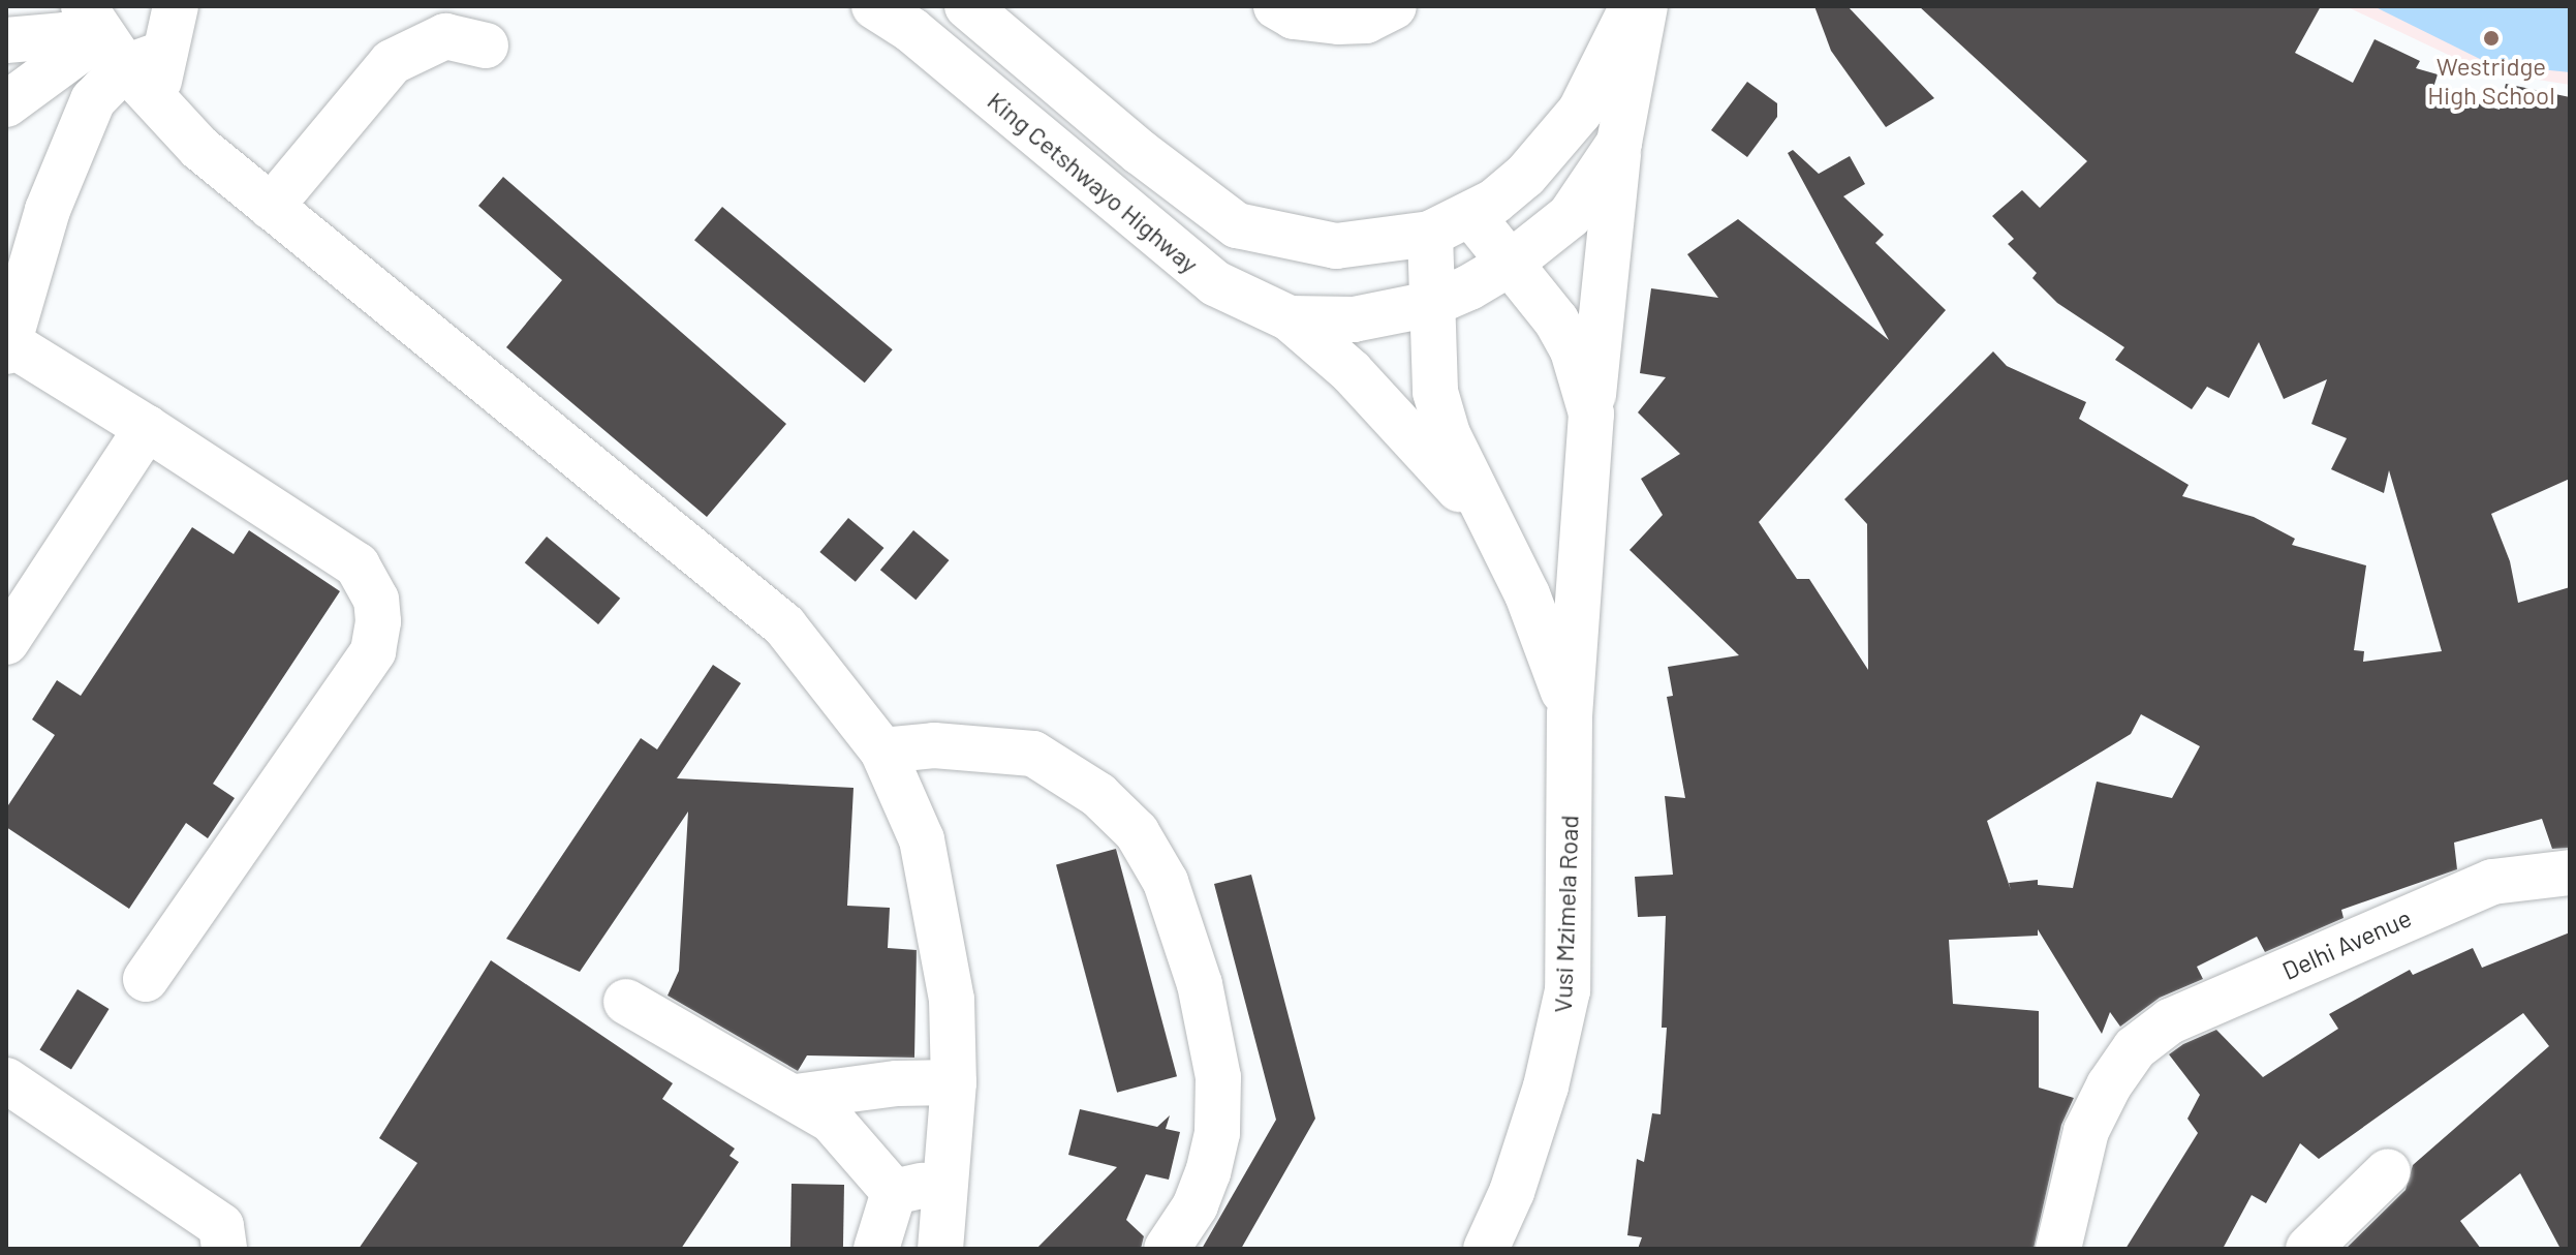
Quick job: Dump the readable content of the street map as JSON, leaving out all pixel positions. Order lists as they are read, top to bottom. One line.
{"streets":{"main road":["King Cetshwayo Highway","Vusi Mzimela Road","Delhi Avenue"]},"crossings":[["King Cetshwayo Highway","Vusi Mzimela Road"]],"places":["Westridge High School"]}
